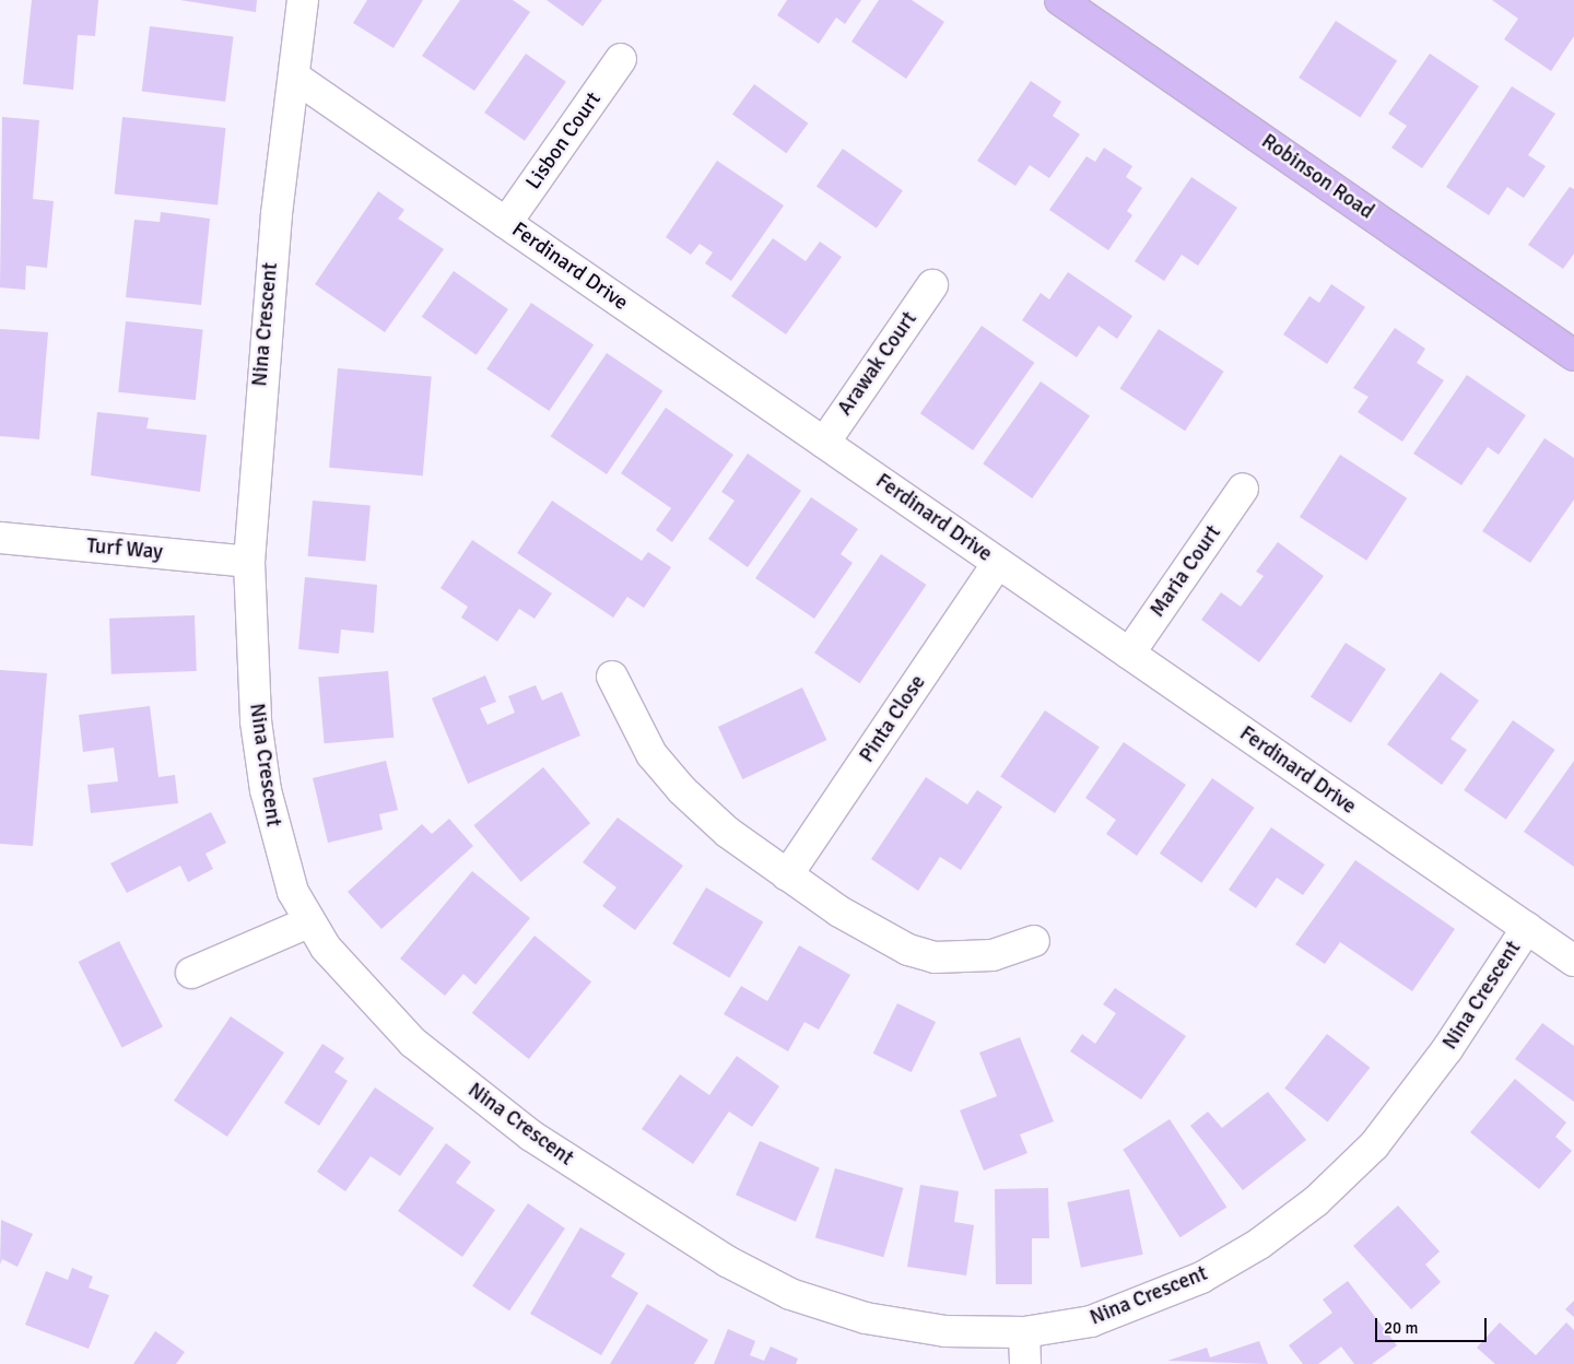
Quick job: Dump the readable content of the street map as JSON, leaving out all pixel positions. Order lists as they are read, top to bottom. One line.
{"streets":{"highway":["Robinson Road"],"street":["Lisbon Court","Ferdinard Drive","Nina Crescent","Arawak Court","Turf Way","Maria Court","Pinta Close"]},"crossings":[["Lisbon Court","Ferdinard Drive"],["Ferdinard Drive","Nina Crescent"],["Ferdinard Drive","Arawak Court"],["Ferdinard Drive","Maria Court"],["Ferdinard Drive","Pinta Close"],["Nina Crescent","Turf Way"]],"scale_bar":"20 m"}
